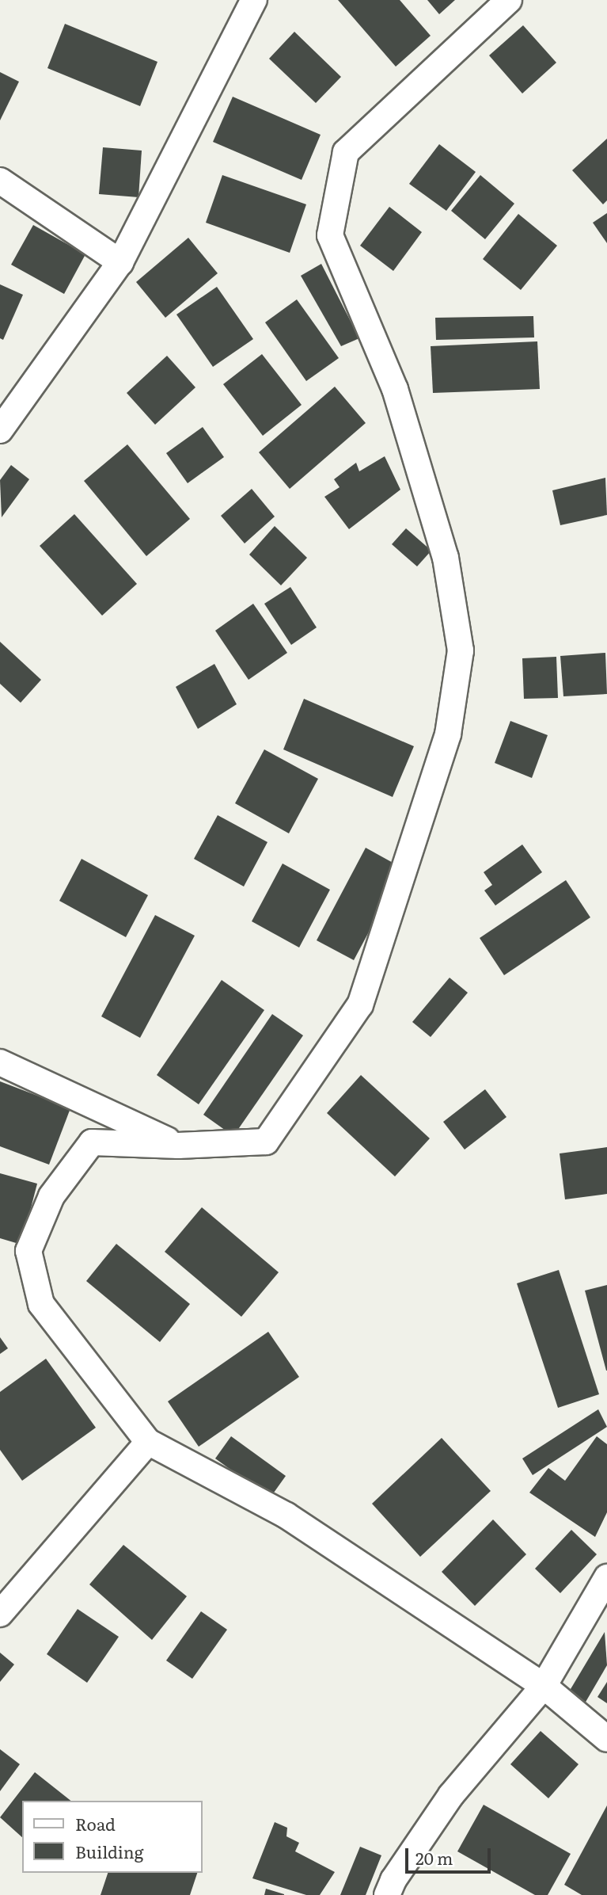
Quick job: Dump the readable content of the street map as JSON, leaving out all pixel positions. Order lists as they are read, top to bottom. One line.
{"legend":["Road","Building"],"scale_bar":"20 m"}
